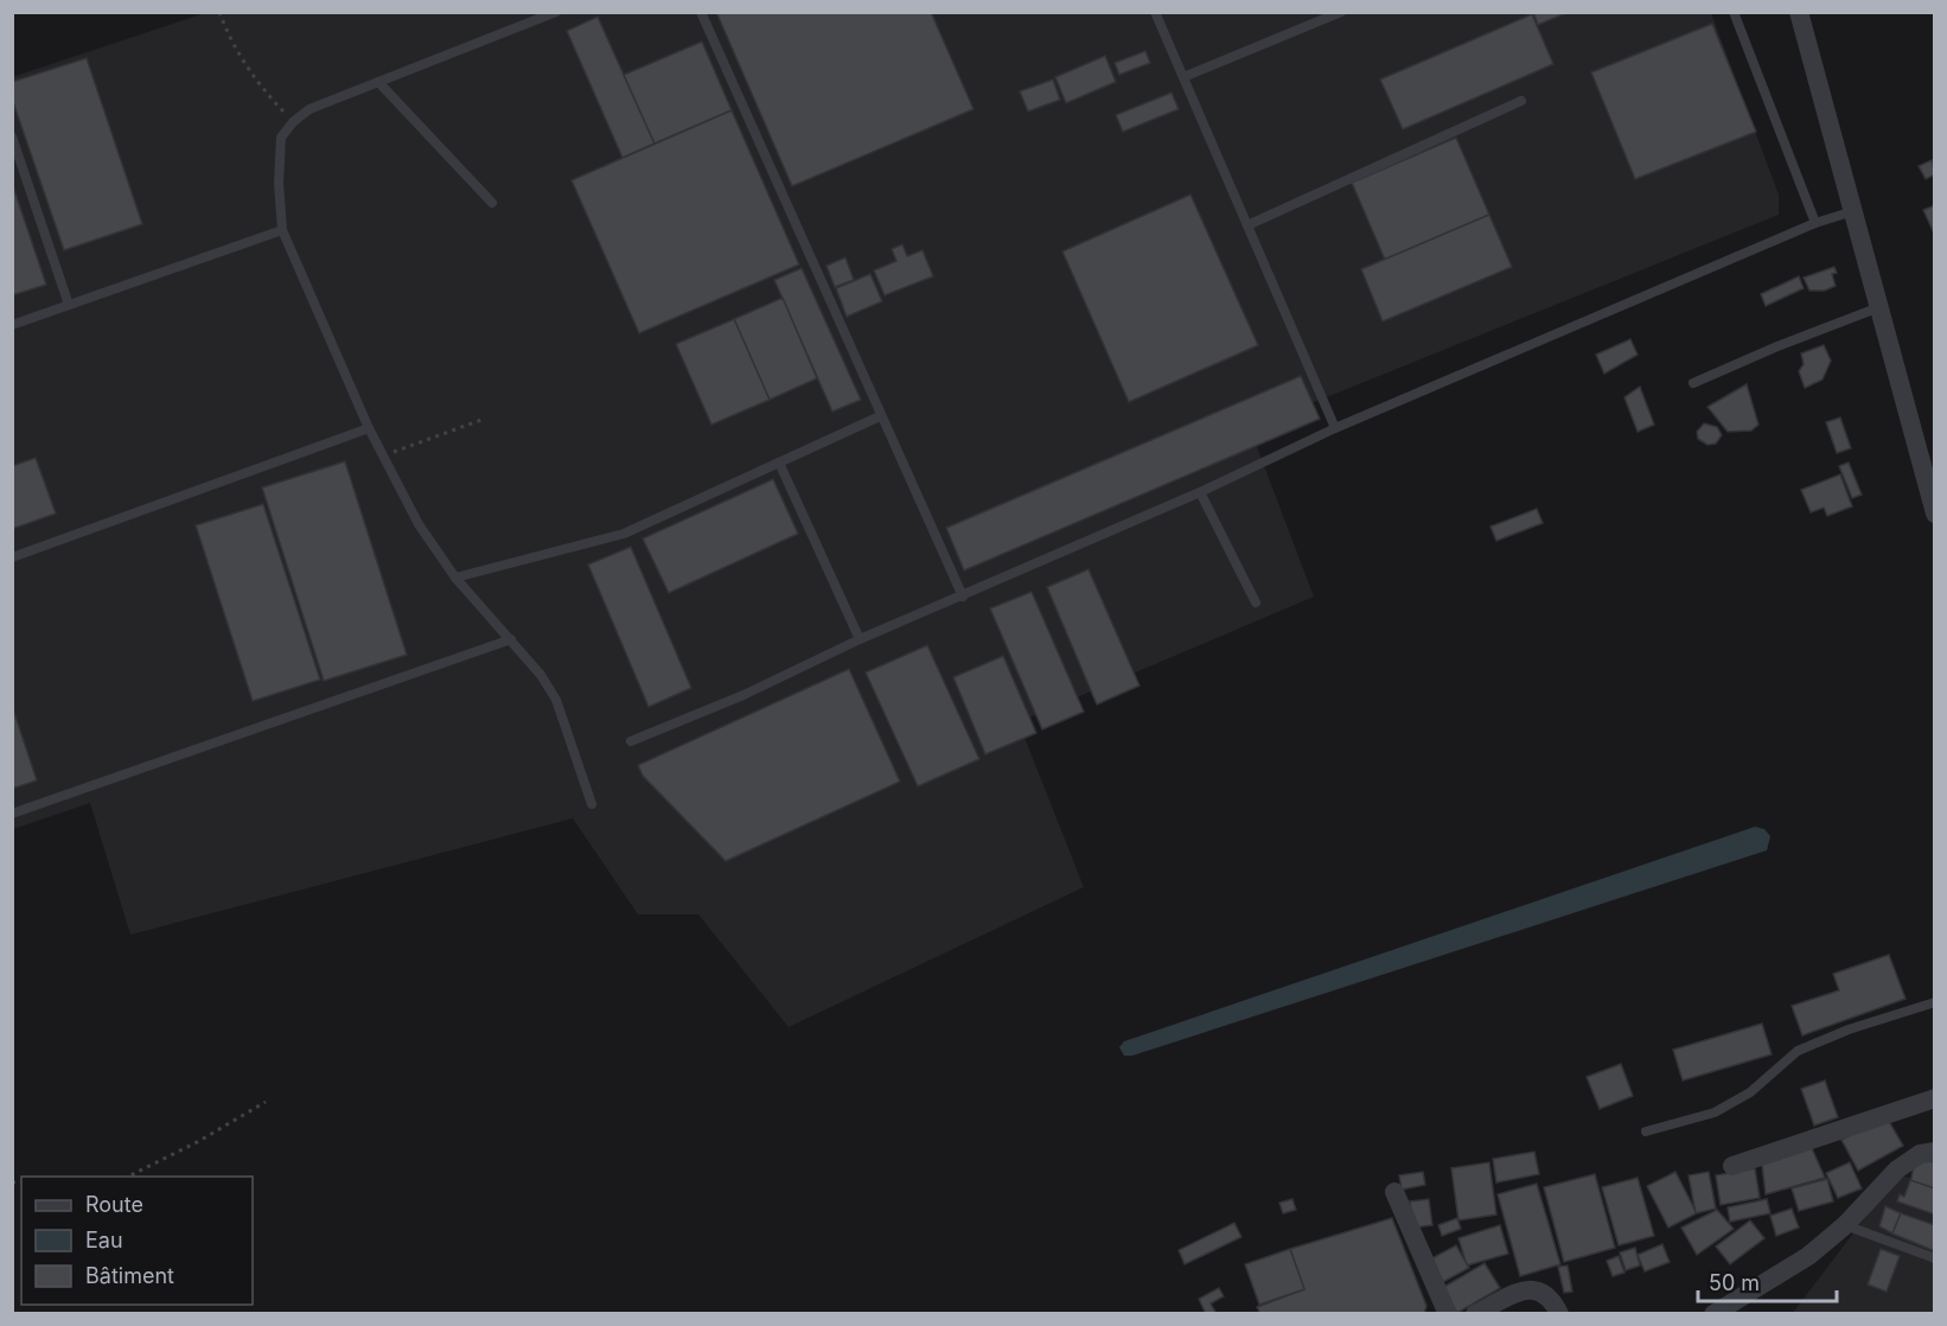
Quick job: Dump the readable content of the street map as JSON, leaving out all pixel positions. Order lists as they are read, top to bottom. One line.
{"legend":["Route","Eau","Bâtiment"],"scale_bar":"50 m"}
